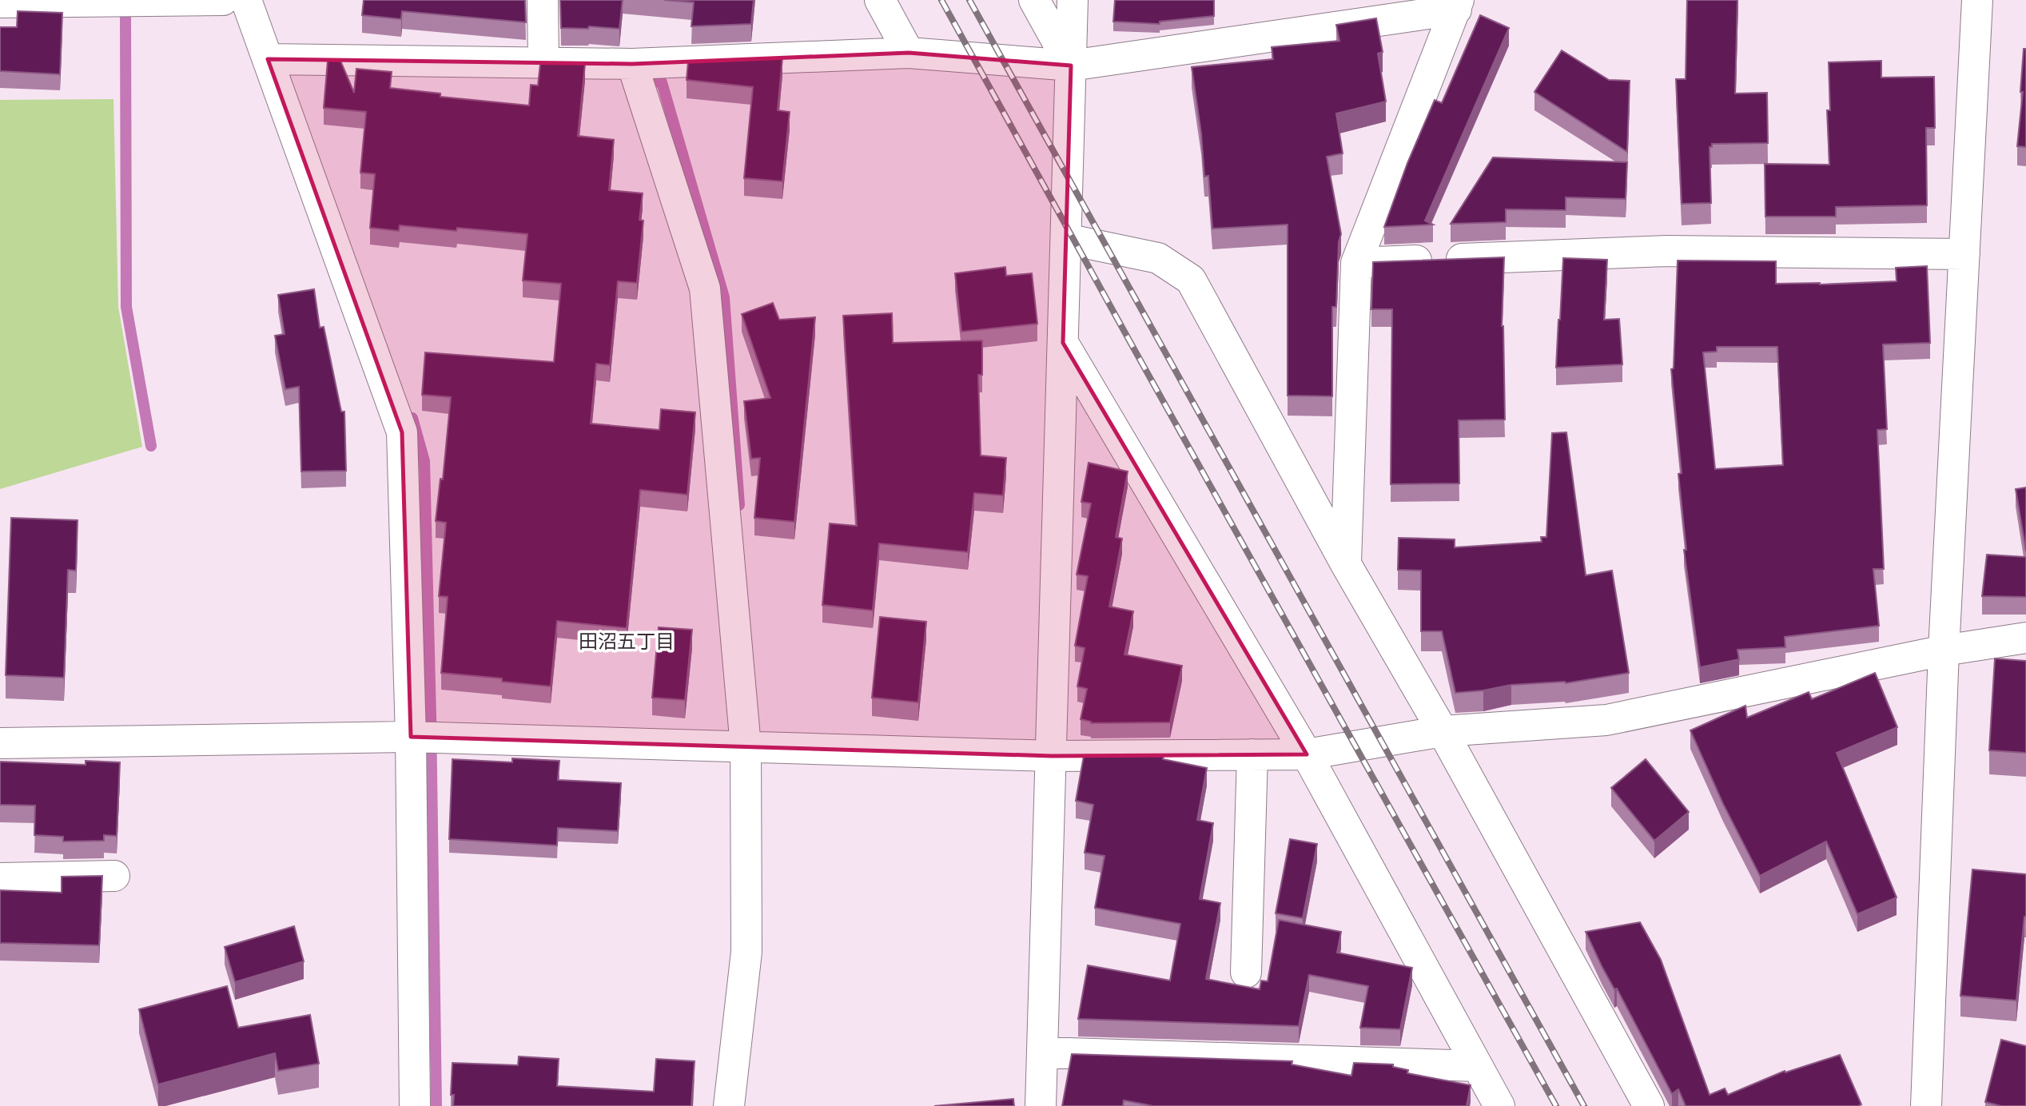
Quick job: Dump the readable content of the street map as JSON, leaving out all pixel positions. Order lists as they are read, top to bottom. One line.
{"districts":["田沼五丁目"]}
